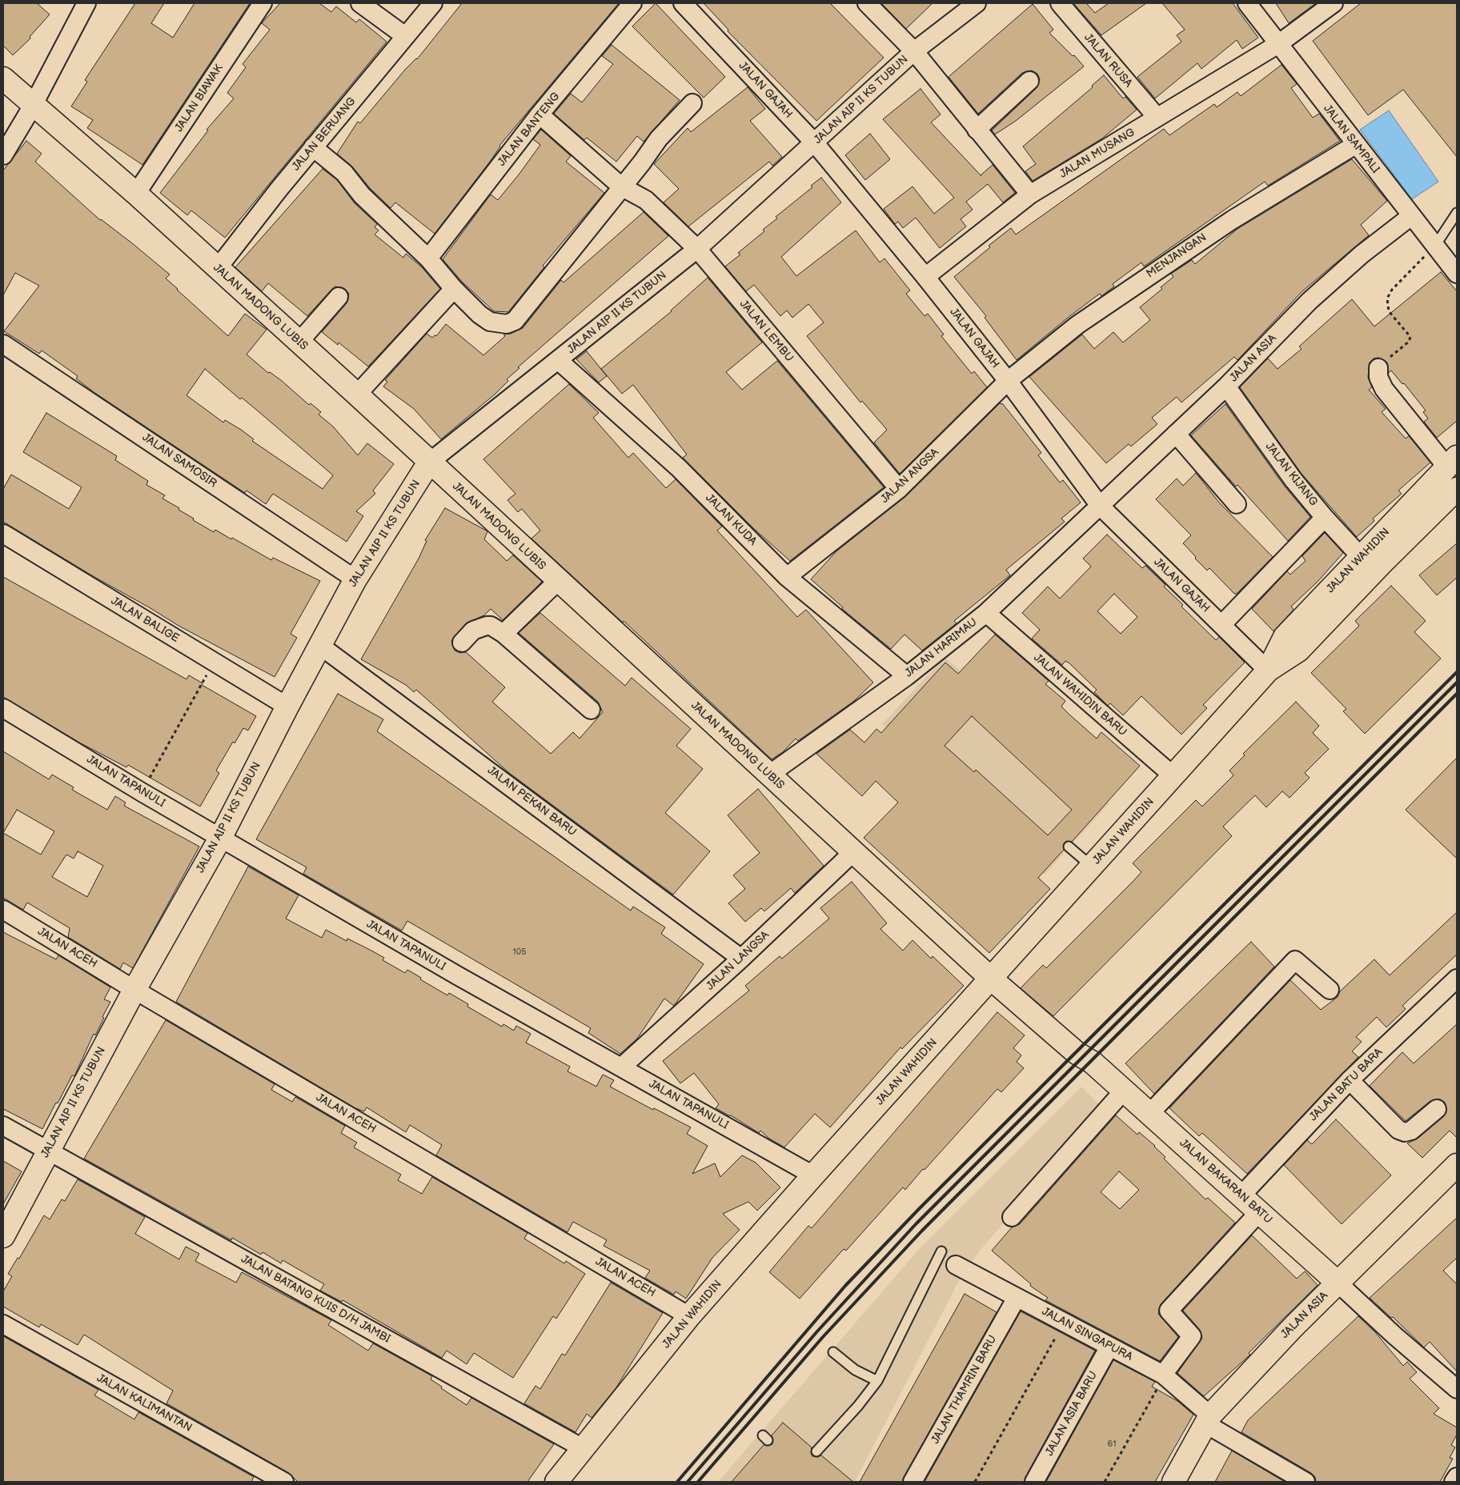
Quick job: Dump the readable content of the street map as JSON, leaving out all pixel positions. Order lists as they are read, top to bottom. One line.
{"streets":{"street":["JALAN RUSA","JALAN GAJAH","JALAN BIAWAK","JALAN AIP II KS TUBUN","JALAN BANTENG","JALAN BERUANG","JALAN SAMPALI","JALAN MUSANG","MENJANGAN","JALAN MADONG LUBIS","JALAN LEMBU","JALAN ASIA","JALAN SAMOSIR","JALAN KIJANG","JALAN ANGSA","JALAN KUDA","JALAN WAHIDIN","JALAN BALIGE","JALAN HARIMAU","JALAN WAHIDIN BARU","JALAN TAPANULI","JALAN PEKAN BARU","JALAN ACEH","JALAN LANGSA","JALAN BATU BARA","JALAN BAKARAN BATU","JALAN BATANG KUIS D/H JAMBI","JALAN SINGAPURA","JALAN THAMRIN BARU","JALAN KALIMANTAN","JALAN ASIA BARU"]},"crossings":[["JALAN RUSA","JALAN MUSANG"],["JALAN GAJAH","JALAN AIP II KS TUBUN"],["JALAN GAJAH","JALAN MUSANG"],["JALAN GAJAH","MENJANGAN"],["JALAN GAJAH","JALAN ASIA"],["JALAN GAJAH","JALAN ANGSA"],["JALAN GAJAH","JALAN WAHIDIN"],["JALAN GAJAH","JALAN HARIMAU"],["JALAN BIAWAK","JALAN MADONG LUBIS"],["JALAN AIP II KS TUBUN","JALAN MADONG LUBIS"],["JALAN AIP II KS TUBUN","JALAN LEMBU"],["JALAN AIP II KS TUBUN","JALAN SAMOSIR"],["JALAN AIP II KS TUBUN","JALAN KUDA"],["JALAN AIP II KS TUBUN","JALAN BALIGE"],["JALAN AIP II KS TUBUN","JALAN TAPANULI"],["JALAN AIP II KS TUBUN","JALAN PEKAN BARU"],["JALAN AIP II KS TUBUN","JALAN ACEH"],["JALAN AIP II KS TUBUN","JALAN BATANG KUIS D/H JAMBI"],["JALAN BANTENG","JALAN LEMBU"],["JALAN BERUANG","JALAN MADONG LUBIS"],["JALAN SAMPALI","JALAN MUSANG"],["JALAN SAMPALI","MENJANGAN"],["JALAN SAMPALI","JALAN ASIA"],["MENJANGAN","JALAN ANGSA"],["JALAN MADONG LUBIS","JALAN WAHIDIN"],["JALAN MADONG LUBIS","JALAN HARIMAU"],["JALAN MADONG LUBIS","JALAN LANGSA"],["JALAN MADONG LUBIS","JALAN BAKARAN BATU"],["JALAN LEMBU","JALAN ANGSA"],["JALAN ASIA","JALAN KIJANG"],["JALAN ASIA","JALAN HARIMAU"],["JALAN ASIA","JALAN BAKARAN BATU"],["JALAN ASIA","JALAN SINGAPURA"],["JALAN KIJANG","JALAN WAHIDIN"],["JALAN ANGSA","JALAN KUDA"],["JALAN KUDA","JALAN HARIMAU"],["JALAN WAHIDIN","JALAN WAHIDIN BARU"],["JALAN WAHIDIN","JALAN TAPANULI"],["JALAN WAHIDIN","JALAN ACEH"],["JALAN WAHIDIN","JALAN BAKARAN BATU"],["JALAN WAHIDIN","JALAN BATANG KUIS D/H JAMBI"],["JALAN HARIMAU","JALAN WAHIDIN BARU"],["JALAN TAPANULI","JALAN LANGSA"],["JALAN PEKAN BARU","JALAN LANGSA"],["JALAN BATU BARA","JALAN BAKARAN BATU"],["JALAN SINGAPURA","JALAN THAMRIN BARU"],["JALAN SINGAPURA","JALAN ASIA BARU"]],"house_numbers":["105","61"]}
